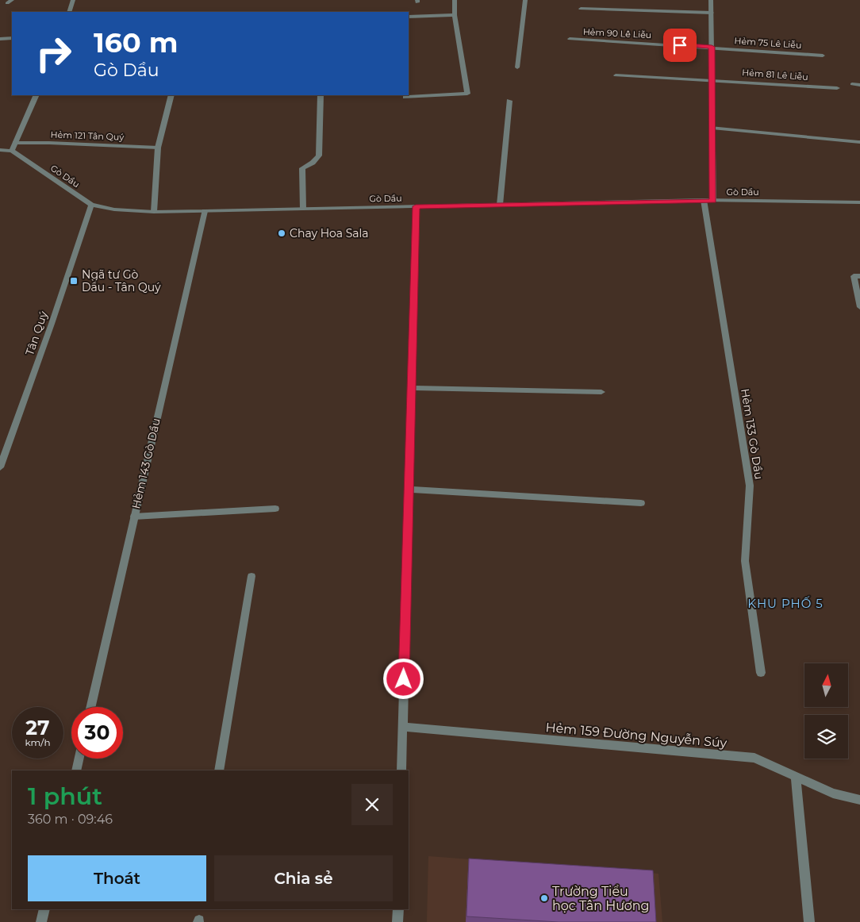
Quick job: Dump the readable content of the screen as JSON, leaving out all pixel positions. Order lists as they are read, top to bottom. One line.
{"streets":{"street":["Hẻm 90 Lê Liễu","Hẻm 75 Lê Liễu","Hẻm 81 Lê Liễu","Hẻm 121 Tân Quý","Gò Dầu","Tân Quý","Hẻm 133 Gò Dầu","Hẻm 143 Gò Dầu","Hẻm 159 Đường Nguyễn Súy"]},"crossings":[["Hẻm 90 Lê Liễu","Hẻm 75 Lê Liễu"],["Gò Dầu","Tân Quý"],["Gò Dầu","Hẻm 133 Gò Dầu"],["Gò Dầu","Hẻm 143 Gò Dầu"]],"districts":["KHU PHỐ 5"],"places":{"other":["Chay Hoa Sala","Trường Tiểu học Tân Hương"],"transit":["Ngã tư Gò Dầu - Tân Quý"]},"north":"top","page":{"turn":["160 m","Gò Dầu"],"speed":"27 km/h","limit":"30","heading":["1 phút","360 m · 09:46"],"buttons":["Thoát","Chia sẻ"]}}
